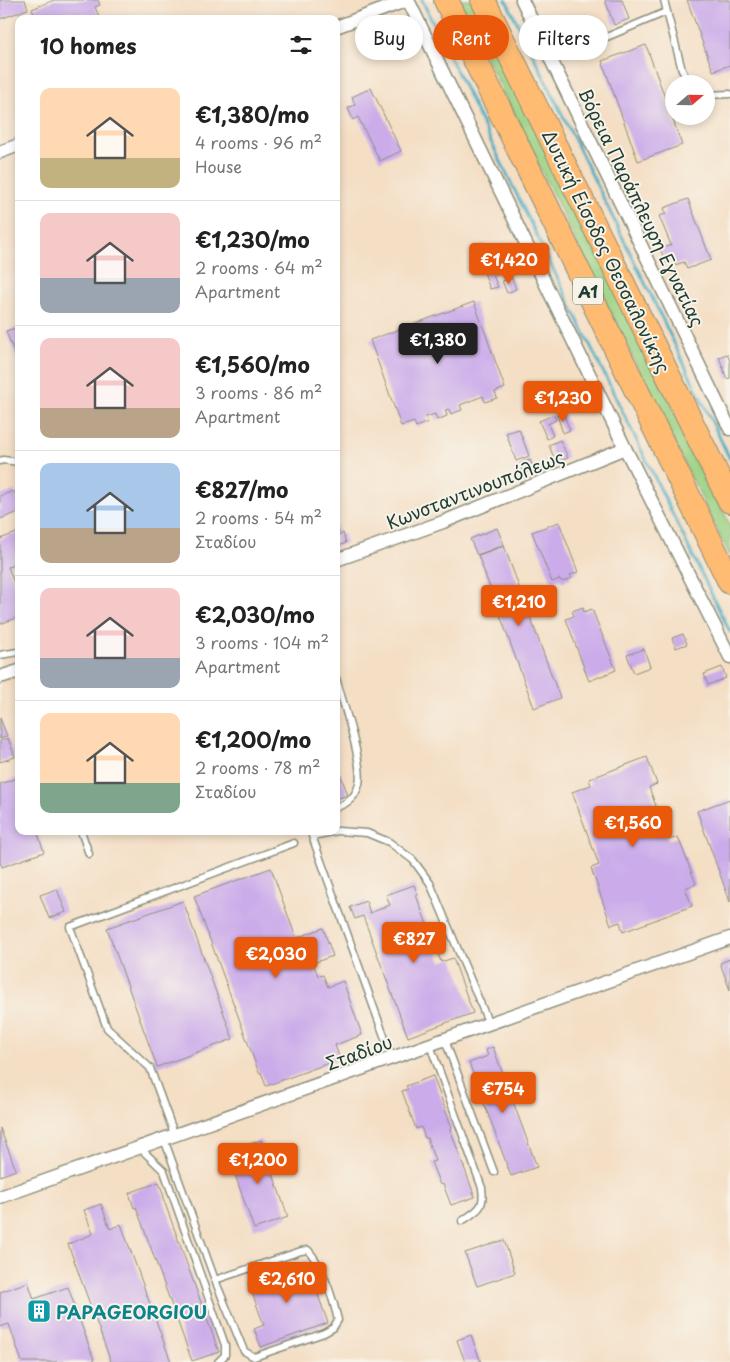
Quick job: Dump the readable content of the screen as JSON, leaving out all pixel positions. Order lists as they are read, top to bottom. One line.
{"streets":{"highway":["Δυτική Είσοδος Θεσσαλονίκης","Α1"],"street":["Βόρεια Παράπλευρη Εγνατίας","Κωνσταντινουπόλεως","Σταδίου"]},"places":{"building":["PAPAGEORGIOU"]},"north":"right","page":{"chip":["Buy","Rent","Filters"],"heading":"10 homes","list":[{"name":"€1,380/mo","note":"4 rooms · 96 m² · House"},{"name":"€1,230/mo","note":"2 rooms · 64 m² · Apartment"},{"name":"€1,560/mo","note":"3 rooms · 86 m² · Apartment"},{"name":"€827/mo","note":"2 rooms · 54 m² · Σταδίου"},{"name":"€2,030/mo","note":"3 rooms · 104 m² · Apartment"},{"name":"€1,200/mo","note":"2 rooms · 78 m² · Σταδίου"}],"price":["€1,420","€1,380","€1,230","€1,210","€1,560","€827","€2,030","€754","€1,200","€2,610"]}}
